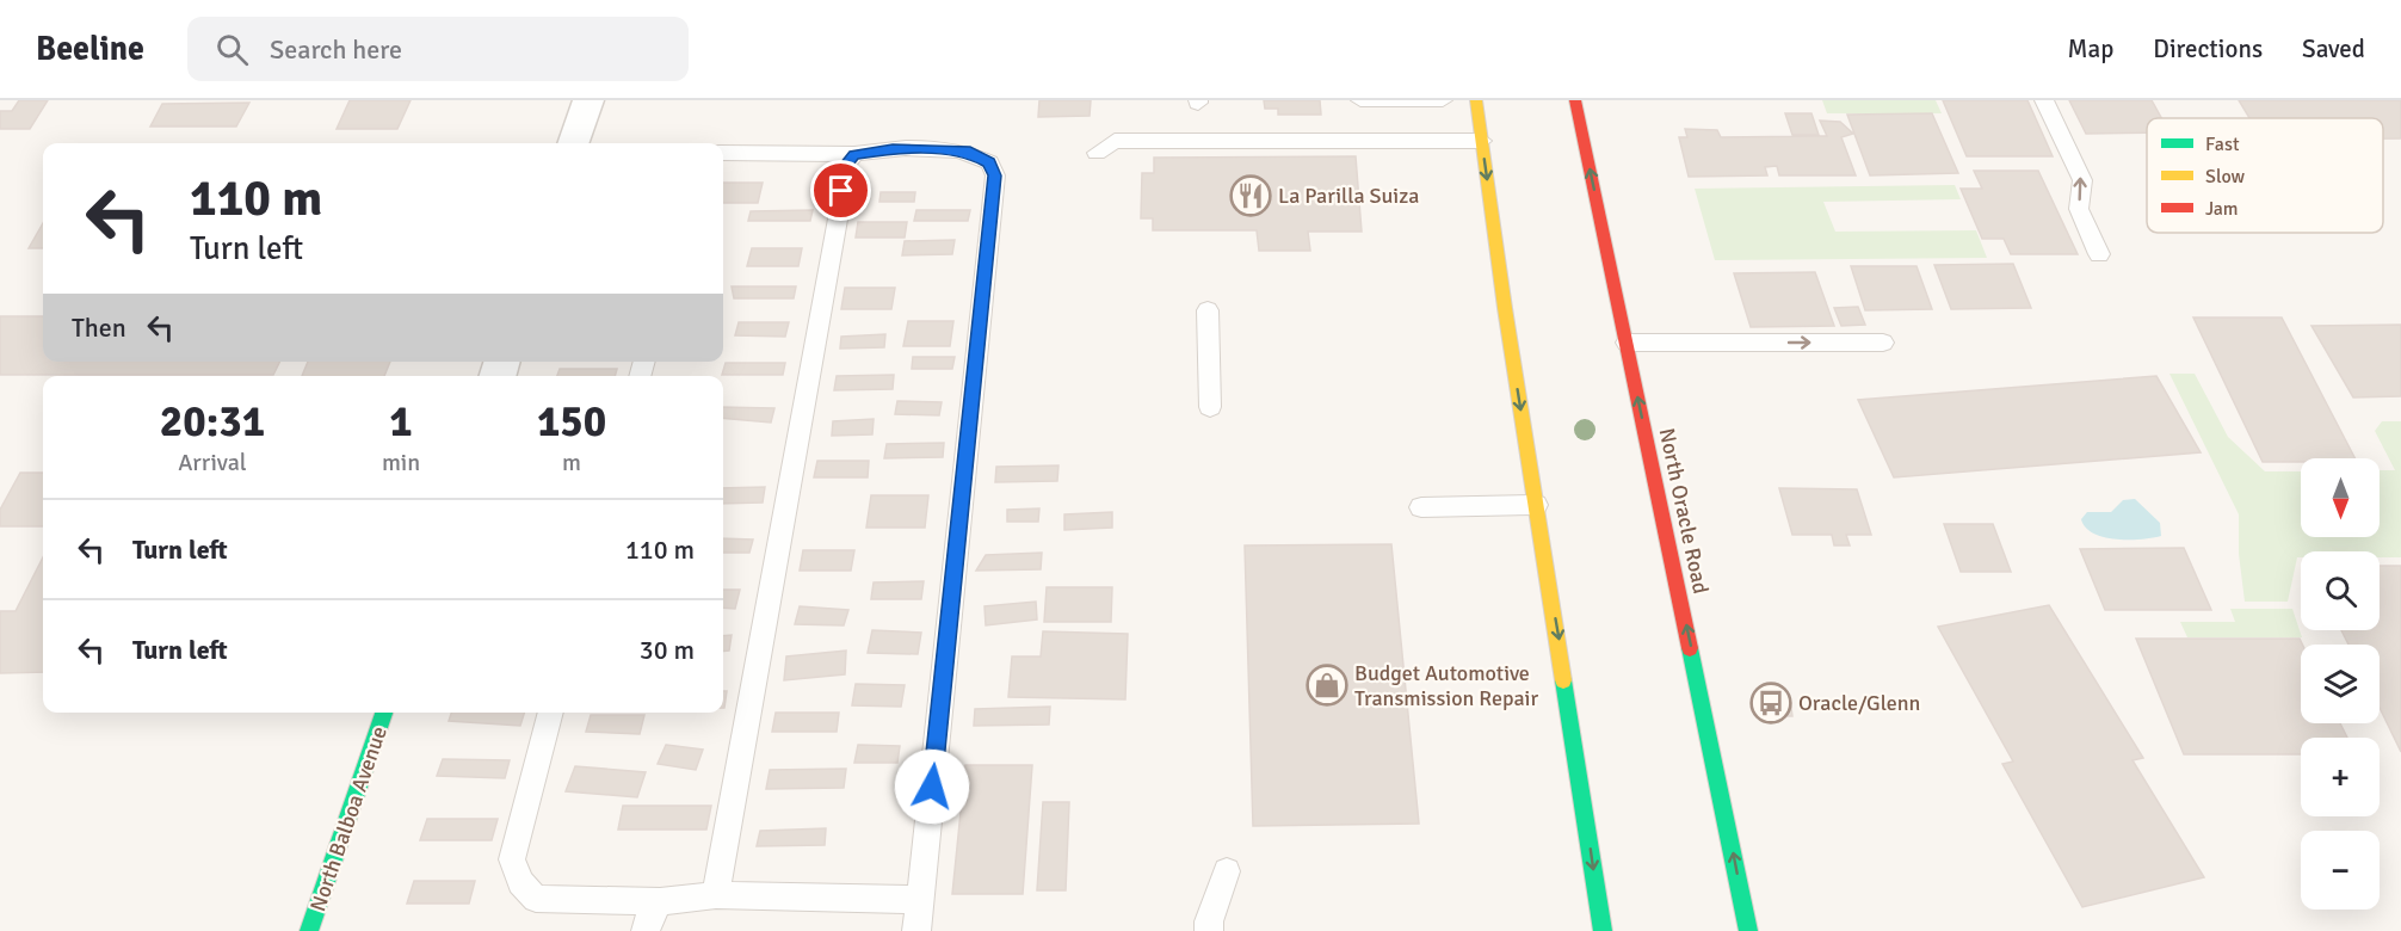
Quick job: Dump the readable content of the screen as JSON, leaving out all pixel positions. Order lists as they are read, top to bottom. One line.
{"streets":{"main road":["North Oracle Road","North Balboa Avenue"]},"places":{"restaurant":["La Parilla Suiza"],"shop":["Budget Automotive Transmission Repair"],"bus stop":["Oracle/Glenn"]},"legend":["Fast","Slow","Jam"],"north":"bottom","page":{"header":"Beeline","search":"Search here","nav":["Map","Directions","Saved"],"turn":["110 m","Turn left"],"then":"Then","eta":["20:31","Arrival","1","min","150","m"],"map_buttons":["+","−"],"list":[{"name":"Turn left","value":"110 m"},{"name":"Turn left","value":"30 m"}]}}
